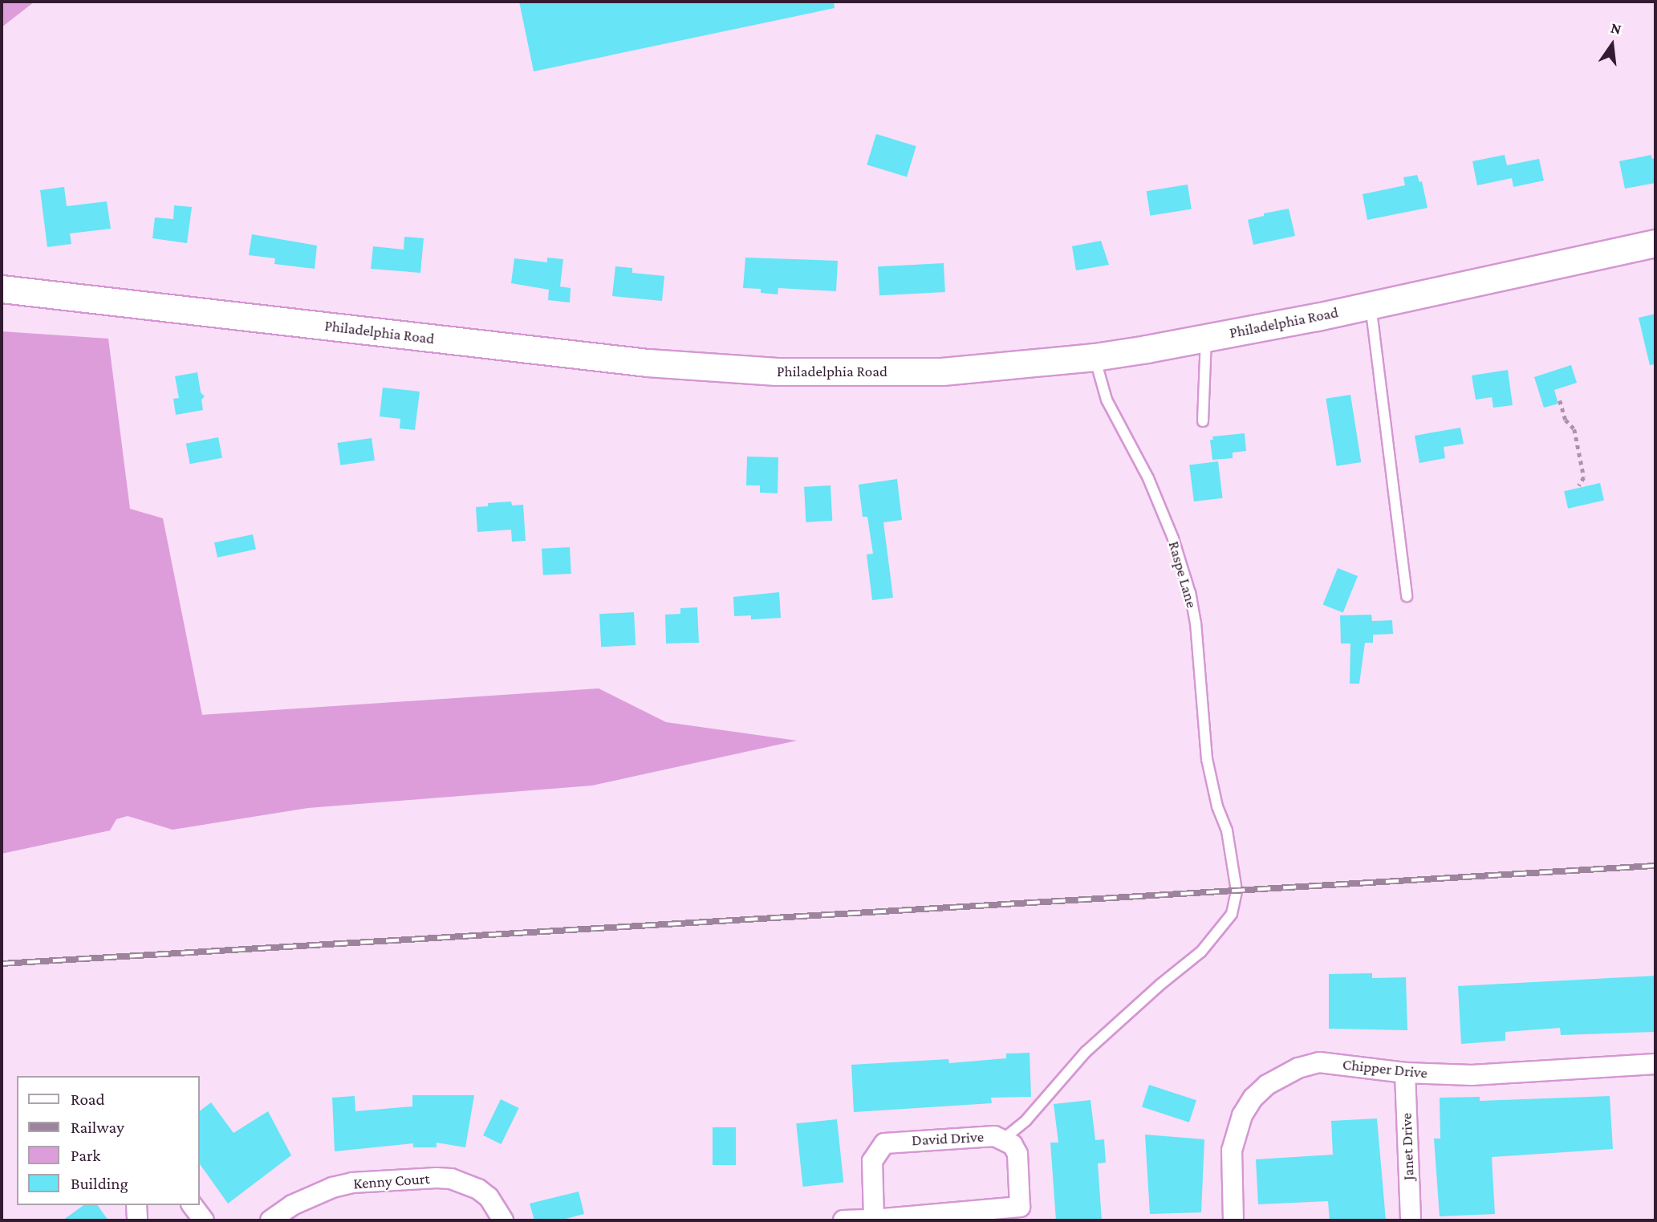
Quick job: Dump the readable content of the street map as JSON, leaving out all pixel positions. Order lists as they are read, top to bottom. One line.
{"streets":{"main road":["Philadelphia Road"],"street":["Chipper Drive","David Drive","Janet Drive","Kenny Court"],"lane":["Raspe Lane"]},"crossings":[["Philadelphia Road","Raspe Lane"],["Raspe Lane","David Drive"],["Chipper Drive","Janet Drive"]],"legend":["Road","Railway","Park","Building"],"north":"top"}
